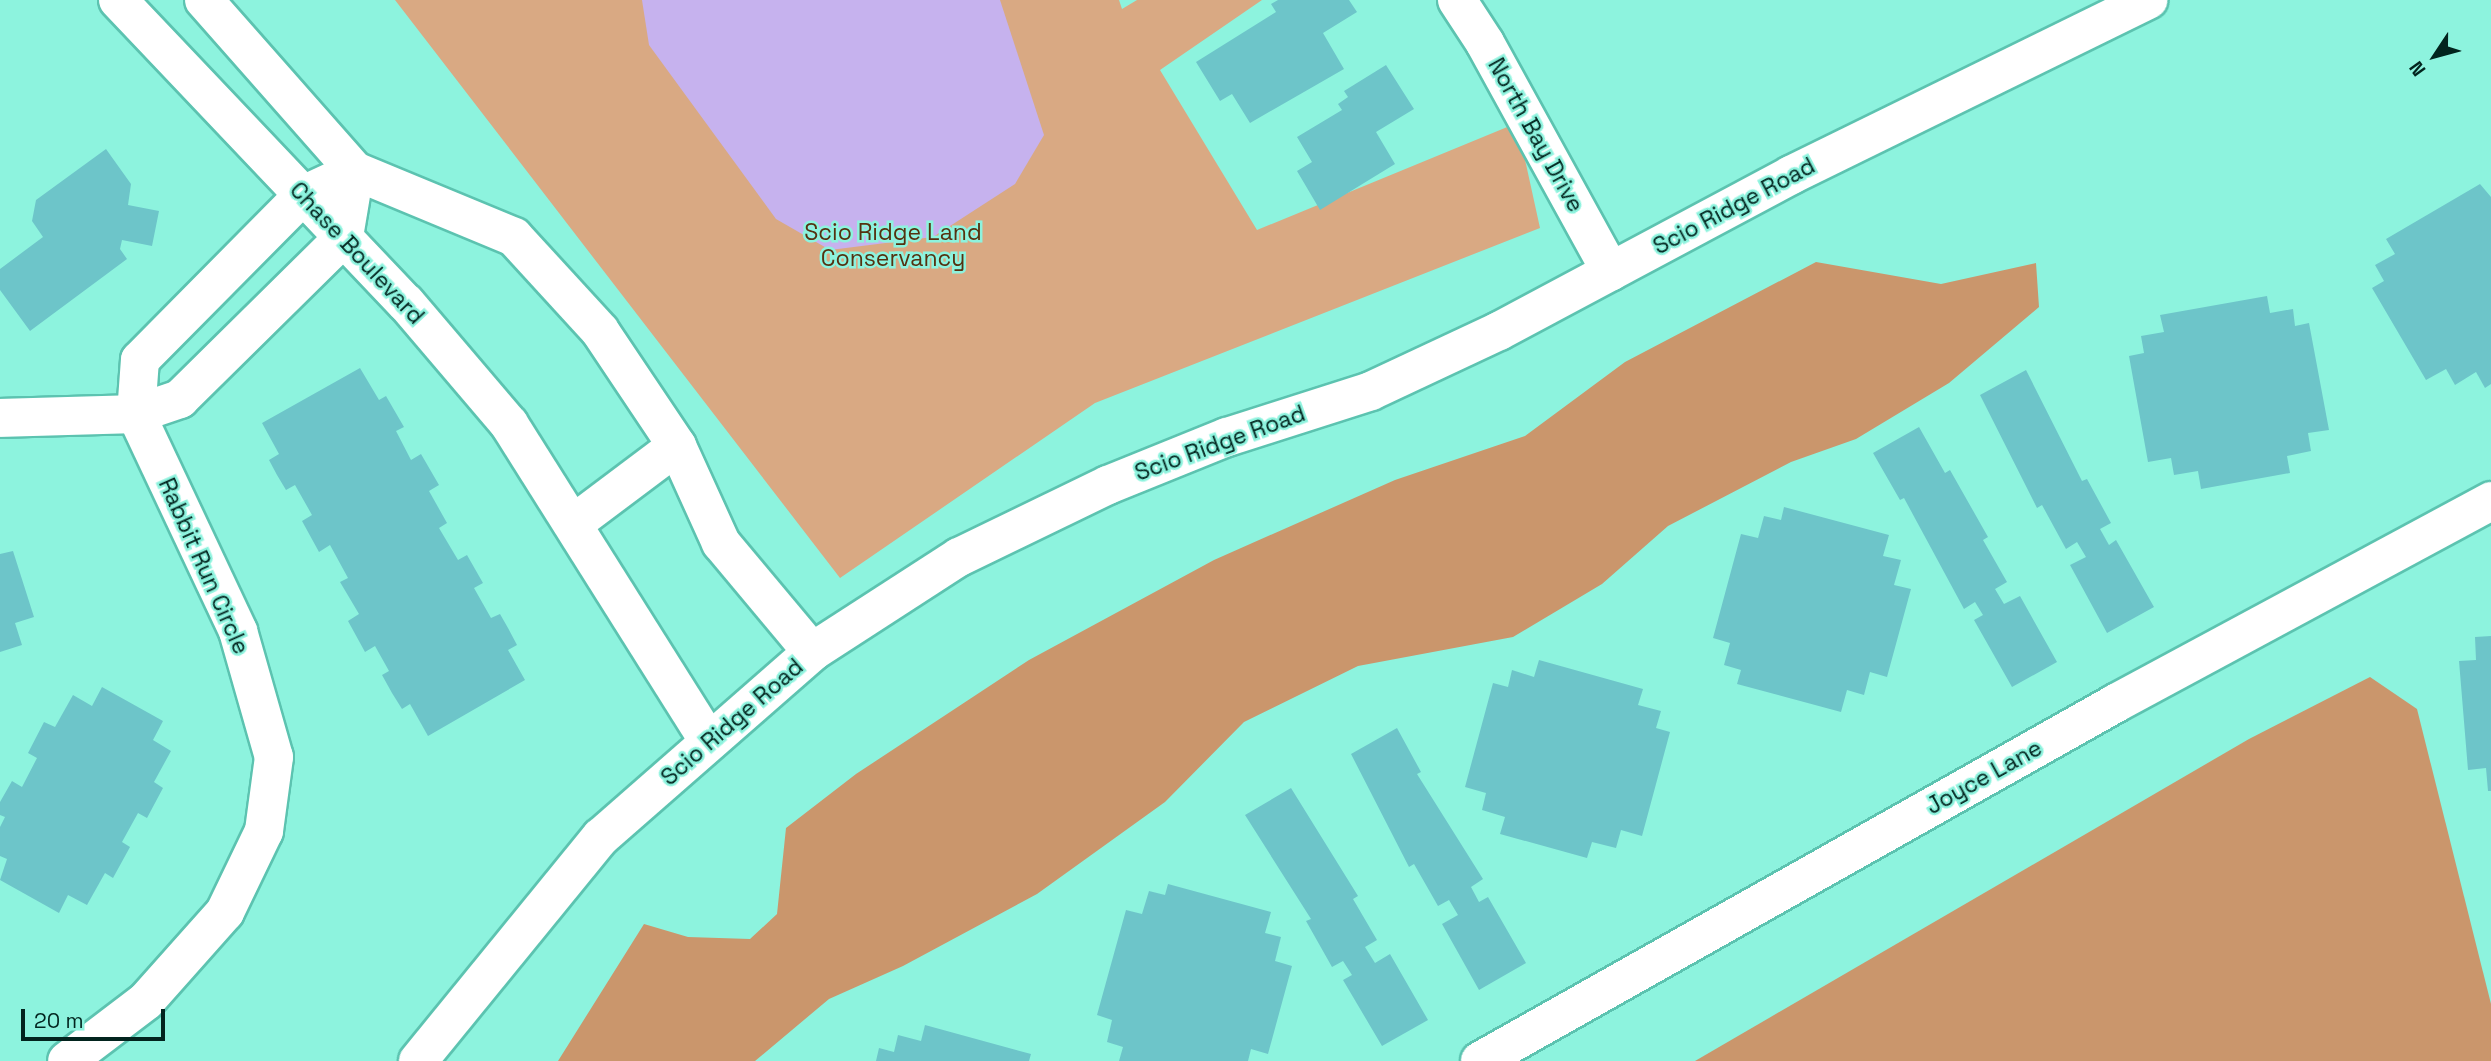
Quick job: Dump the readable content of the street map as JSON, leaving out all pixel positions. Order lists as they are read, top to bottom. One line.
{"streets":{"street":["North Bay Drive","Scio Ridge Road","Chase Boulevard","Rabbit Run Circle","Joyce Lane"]},"crossings":[["North Bay Drive","Scio Ridge Road"],["Scio Ridge Road","Chase Boulevard"],["Chase Boulevard","Rabbit Run Circle"]],"parks":["Scio Ridge Land Conservancy"],"scale_bar":"20 m","north":"bottom left"}
